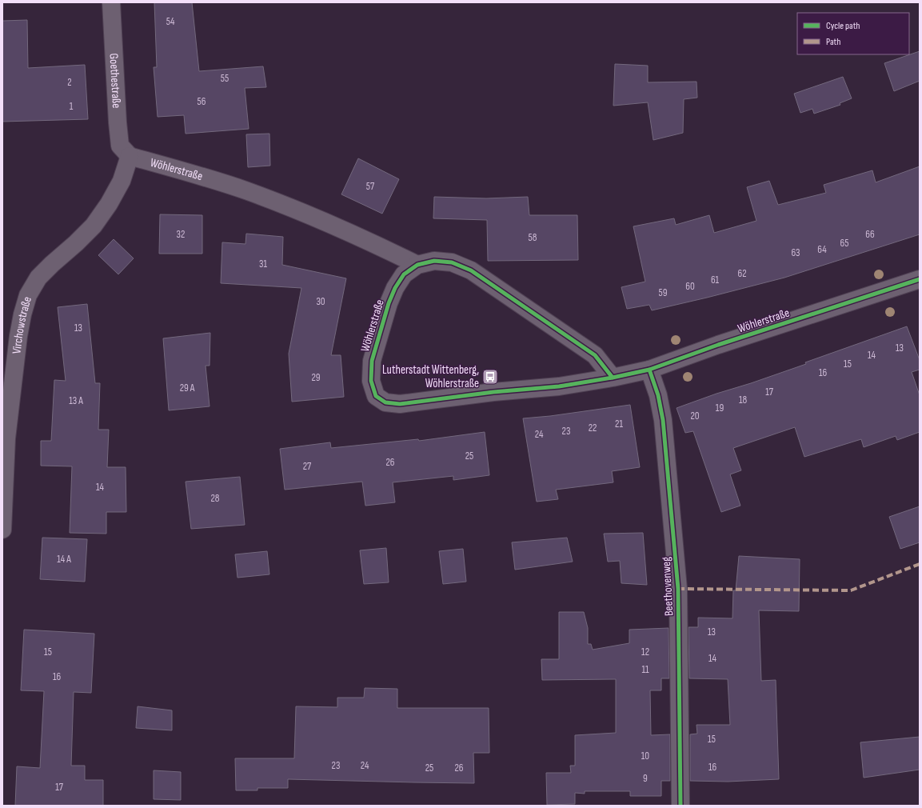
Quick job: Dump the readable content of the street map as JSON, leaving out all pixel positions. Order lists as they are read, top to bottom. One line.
{"streets":{"street":["Goethestraße","Wöhlerstraße","Virchowstraße","Beethovenweg"]},"crossings":[["Goethestraße","Wöhlerstraße"],["Goethestraße","Virchowstraße"],["Wöhlerstraße","Virchowstraße"],["Wöhlerstraße","Beethovenweg"]],"places":{"bus stop":["Lutherstadt Wittenberg, Wöhlerstraße"]},"house_numbers":["54","55","2","56","1","57","32","66","58","65","64","63","31","62","61","60","59","30","13","13","14","15","16","29","29 A","17","18","13 A","19","20","21","22","23","24","25","26","27","14","28","14 A","13","15","12","14","11","16","15","10","23","24","16","25","26","9","17"],"legend":["Cycle path","Path"]}
